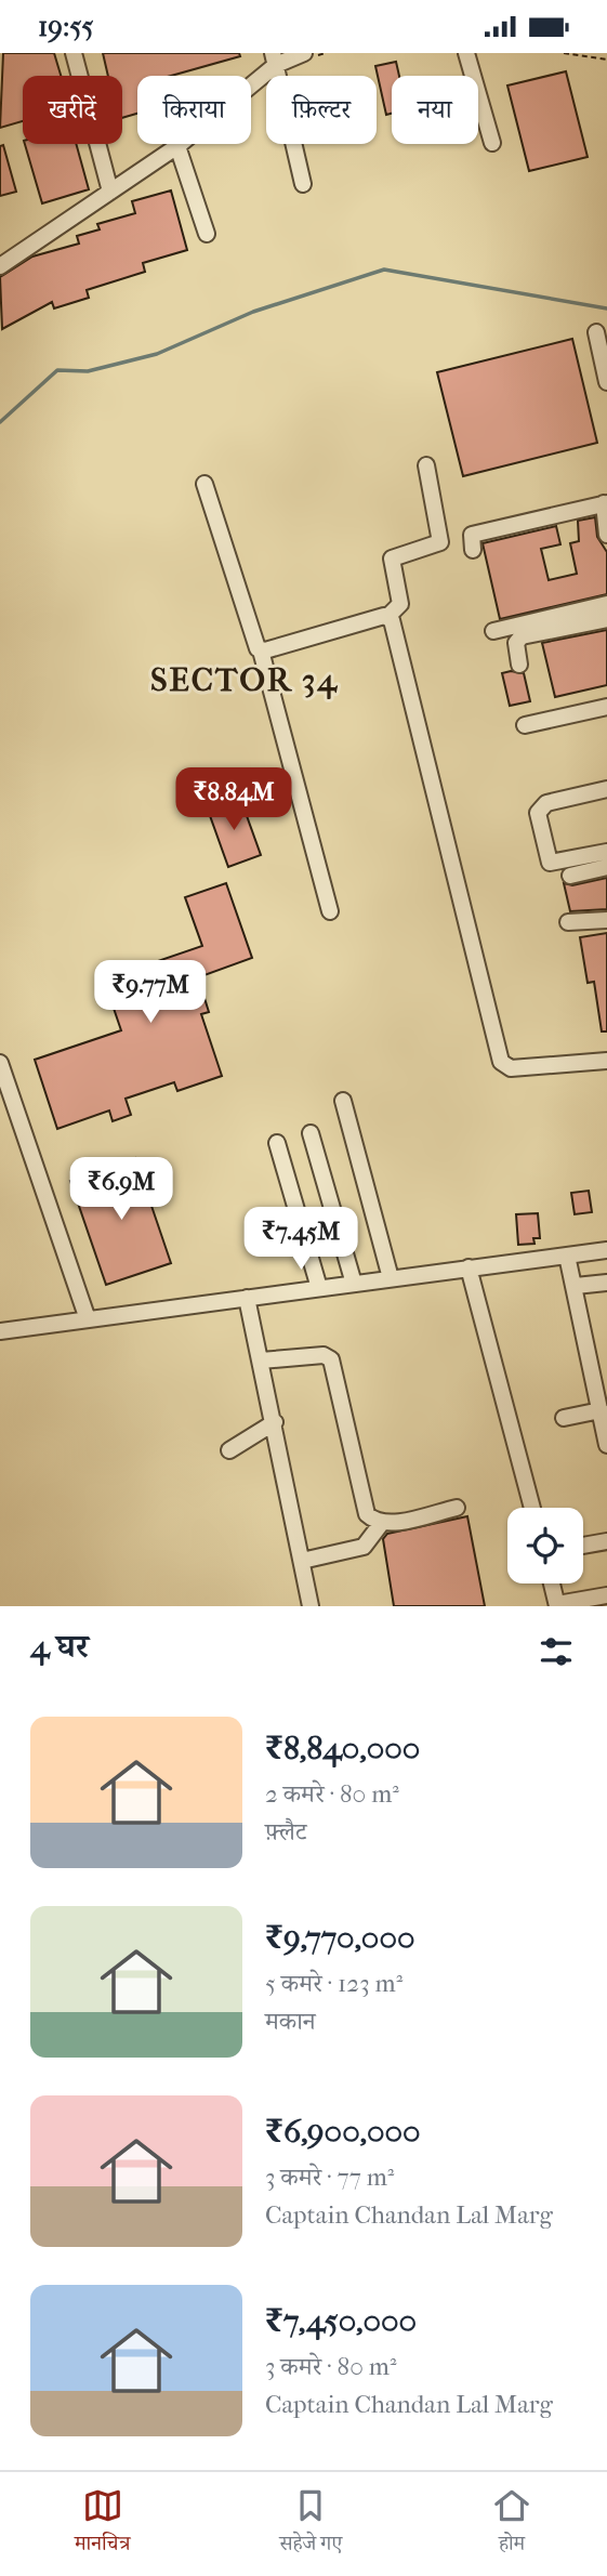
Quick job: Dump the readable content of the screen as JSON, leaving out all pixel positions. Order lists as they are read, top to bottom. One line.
{"districts":["SECTOR 34"],"page":{"status":"19:55","chip":["खरीदें","किराया","फ़िल्टर","नया"],"price":["₹8.84M","₹9.77M","₹6.9M","₹7.45M"],"heading":"4 घर","list":[{"name":"₹8,840,000","note":"2 कमरे · 80 m² · फ़्लैट"},{"name":"₹9,770,000","note":"5 कमरे · 123 m² · मकान"},{"name":"₹6,900,000","note":"3 कमरे · 77 m² · Captain Chandan Lal Marg"},{"name":"₹7,450,000","note":"3 कमरे · 80 m² · Captain Chandan Lal Marg"}],"tabs":["मानचित्र","सहेजे गए","होम"]}}
